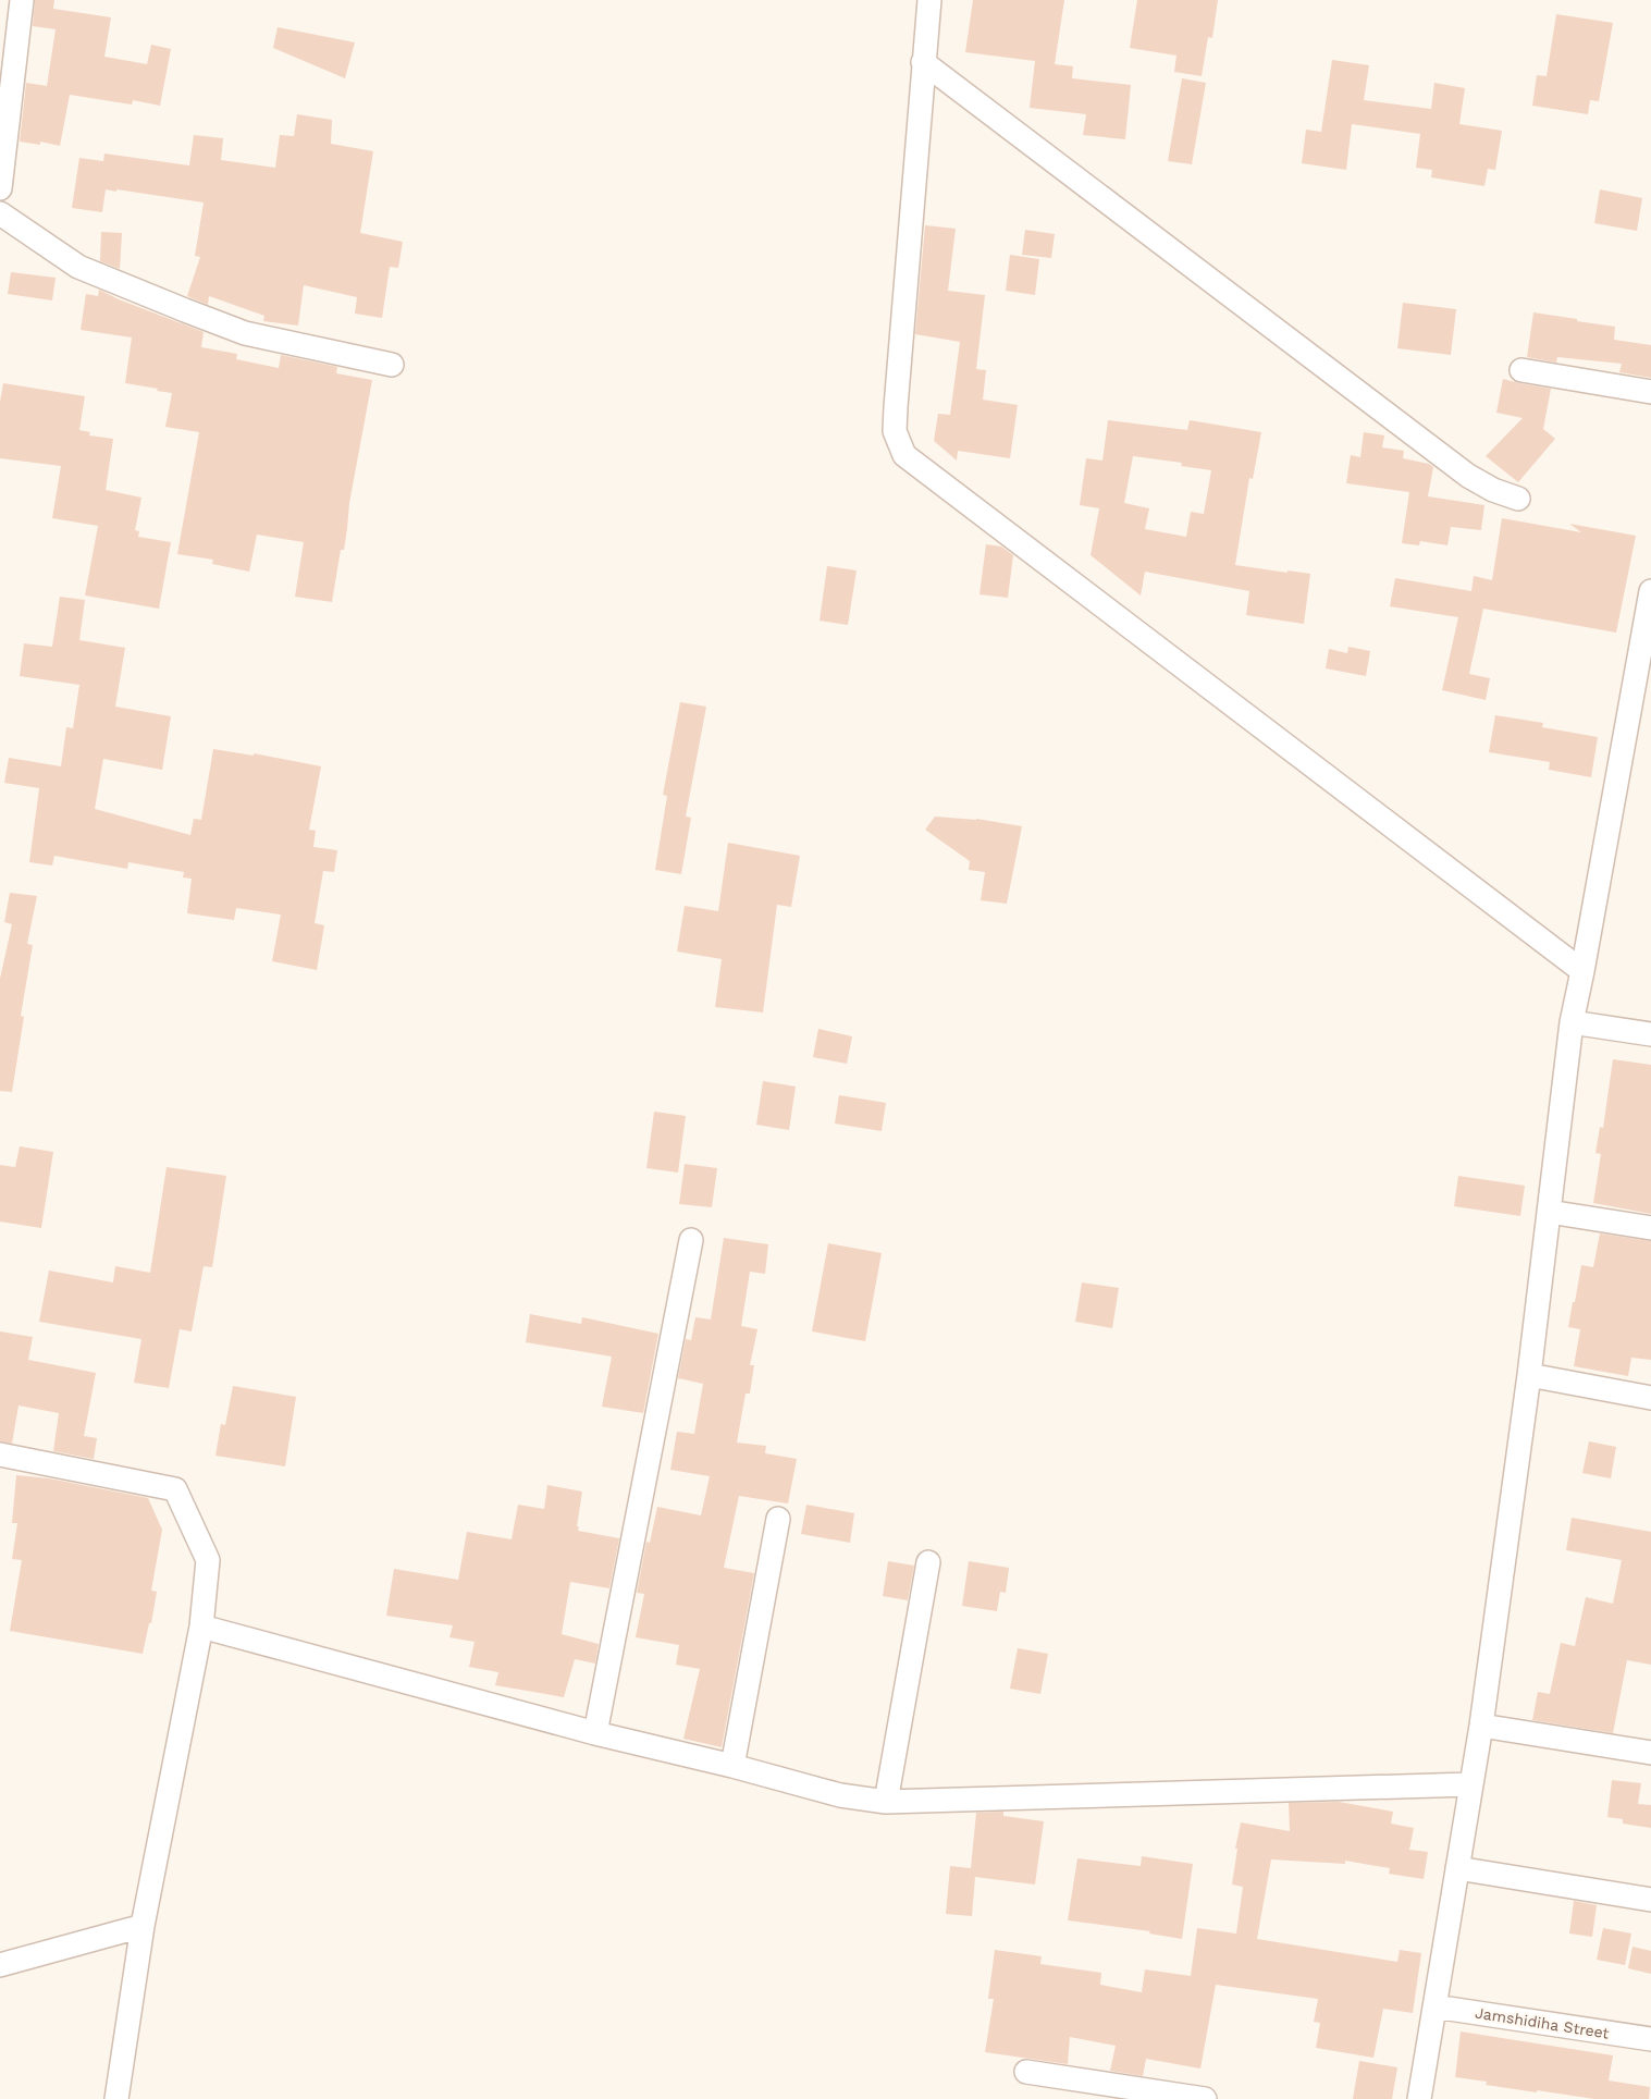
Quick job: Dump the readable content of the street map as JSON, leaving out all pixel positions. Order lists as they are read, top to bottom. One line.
{"streets":{"street":["Jamshidiha Street"]}}
